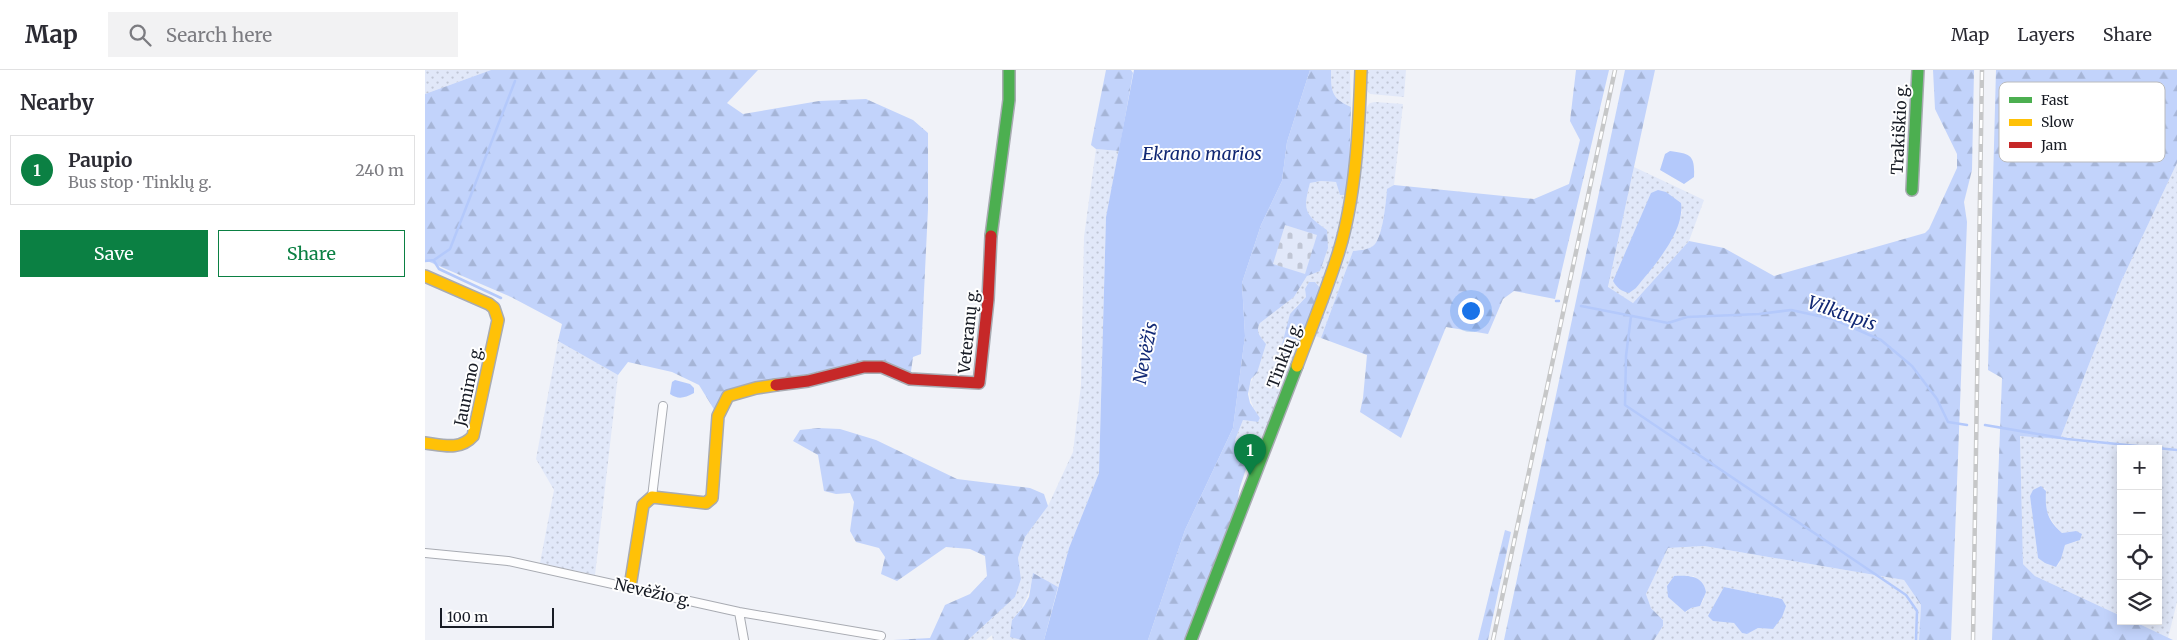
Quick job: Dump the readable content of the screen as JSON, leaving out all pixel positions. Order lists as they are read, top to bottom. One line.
{"streets":{"street":["Trakiškio g.","Veteranų g.","Tinklų g.","Jaunimo g.","Nevėžio g."]},"water":["Ekrano marios","Vilktupis","Nevėžis"],"legend":["Fast","Slow","Jam"],"scale_bar":"100 m","page":{"header":"Map","search":"Search here","nav":["Map","Layers","Share"],"heading":"Nearby","list":[{"mark":"1","name":"Paupio","note":"Bus stop · Tinklų g.","value":"240 m"}],"buttons":["Save","Share"],"pins":"1","map_buttons":["+","−"],"scale":"100 m"}}
